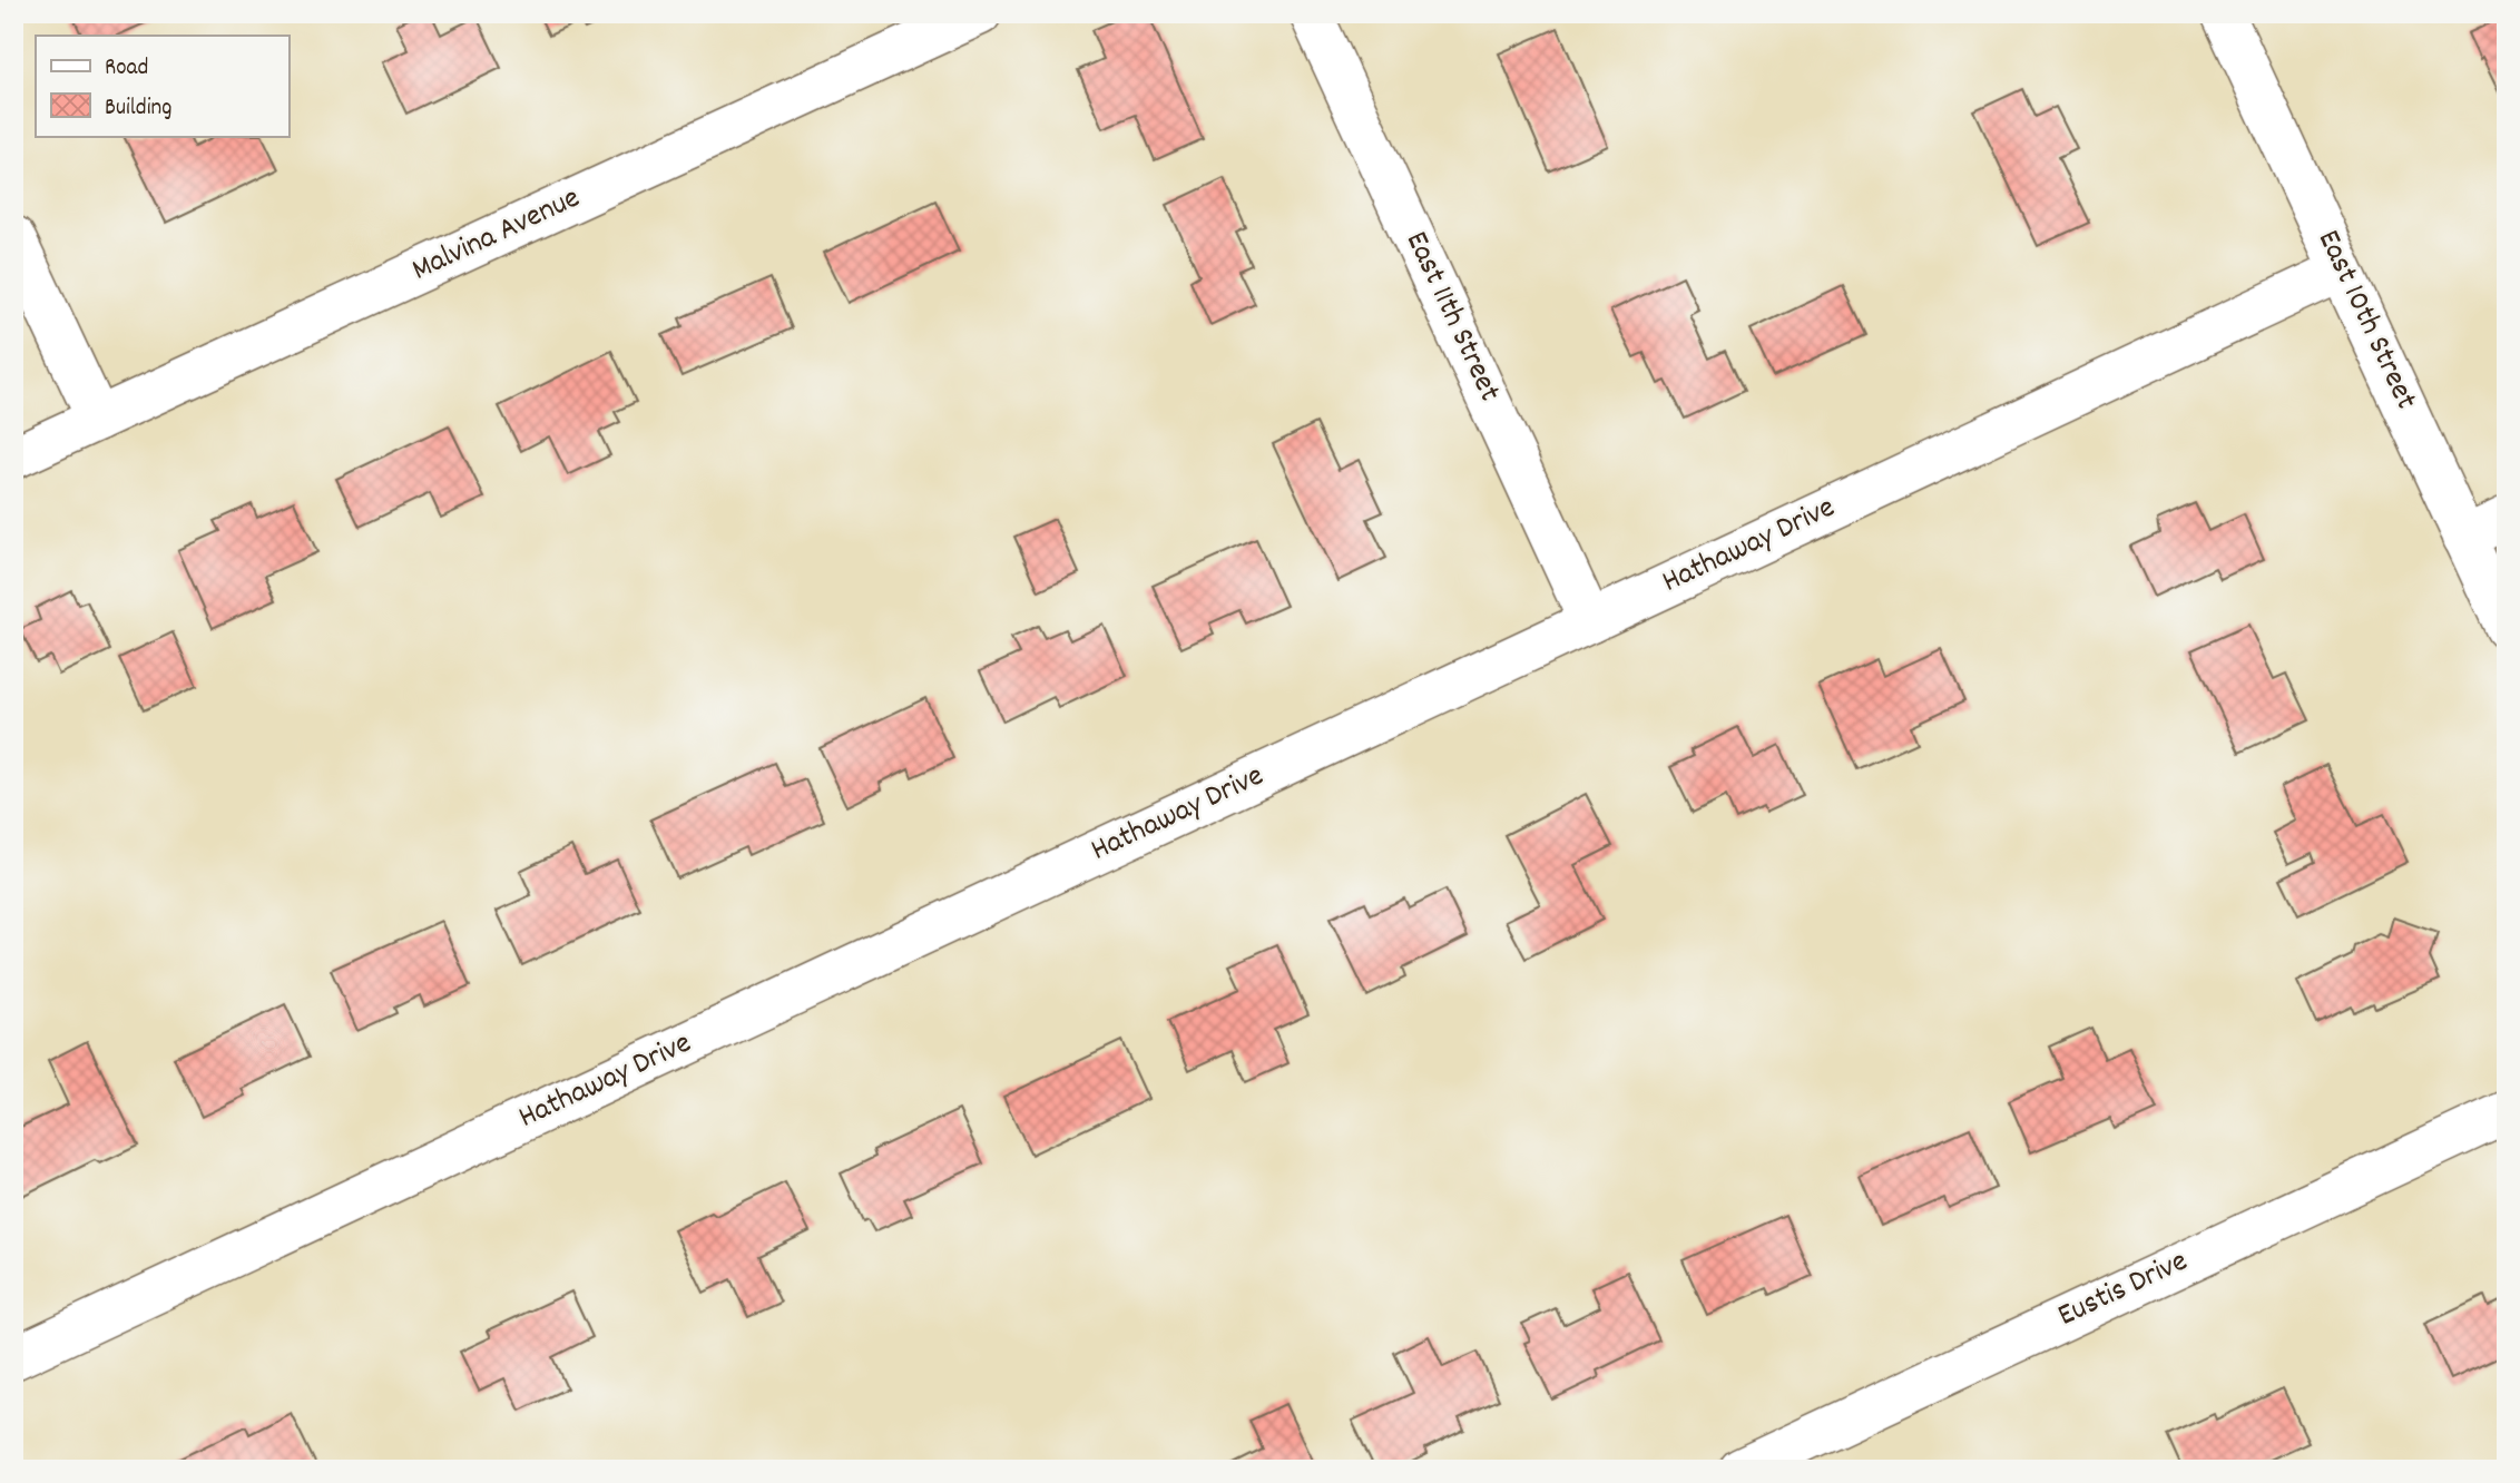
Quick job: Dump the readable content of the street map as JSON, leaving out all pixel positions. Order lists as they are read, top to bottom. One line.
{"streets":{"street":["Malvina Avenue","East 11th Street","East 10th Street","Hathaway Drive","Eustis Drive"]},"crossings":[["East 11th Street","Hathaway Drive"],["East 10th Street","Hathaway Drive"]],"legend":["Road","Building"]}
